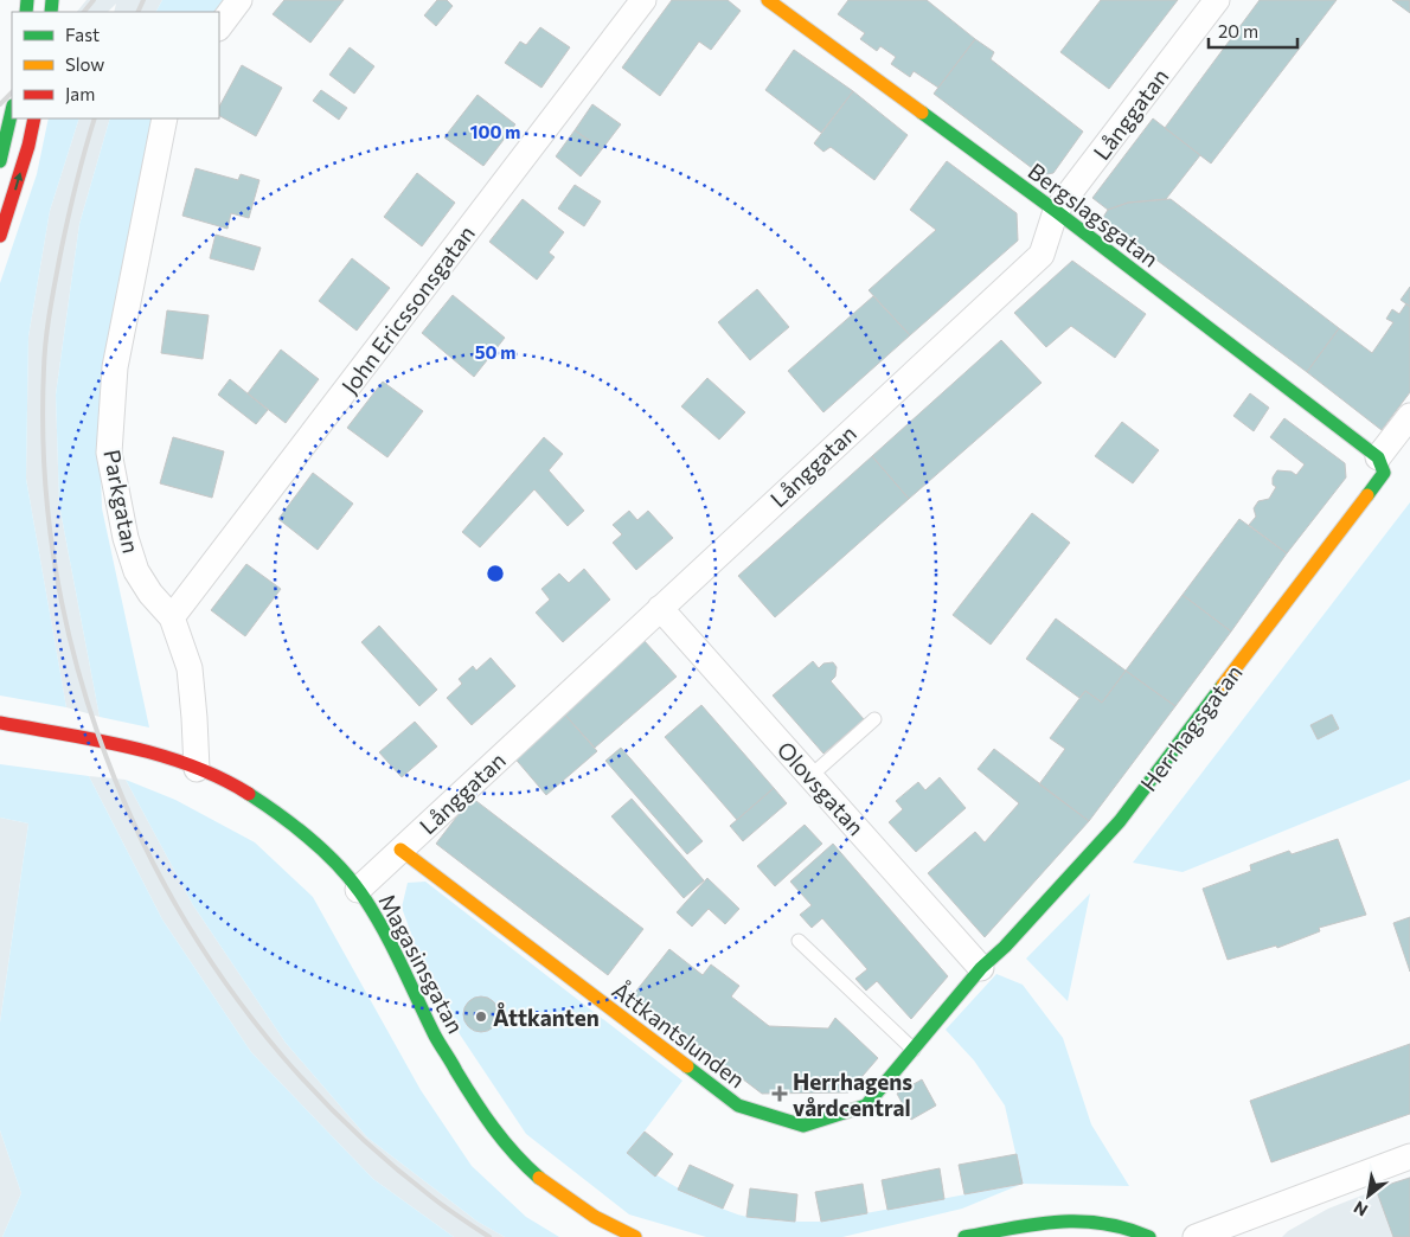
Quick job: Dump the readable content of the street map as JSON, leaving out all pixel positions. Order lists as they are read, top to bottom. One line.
{"streets":{"street":["Långgatan","Bergslagsgatan","John Ericssonsgatan","Parkgatan","Herrhagsgatan","Olovsgatan","Magasinsgatan","Åttkantslunden"]},"crossings":[["Långgatan","Bergslagsgatan"],["Långgatan","Olovsgatan"],["Långgatan","Magasinsgatan"],["Långgatan","Åttkantslunden"],["Bergslagsgatan","Herrhagsgatan"],["John Ericssonsgatan","Parkgatan"],["Parkgatan","Magasinsgatan"],["Herrhagsgatan","Olovsgatan"],["Herrhagsgatan","Åttkantslunden"],["Olovsgatan","Åttkantslunden"]],"places":{"other":["Åttkanten"],"health":["Herrhagens vårdcentral"]},"legend":["Fast","Slow","Jam"],"scale_bar":"20 m","north":"bottom left","rings":["100 m","50 m"]}
